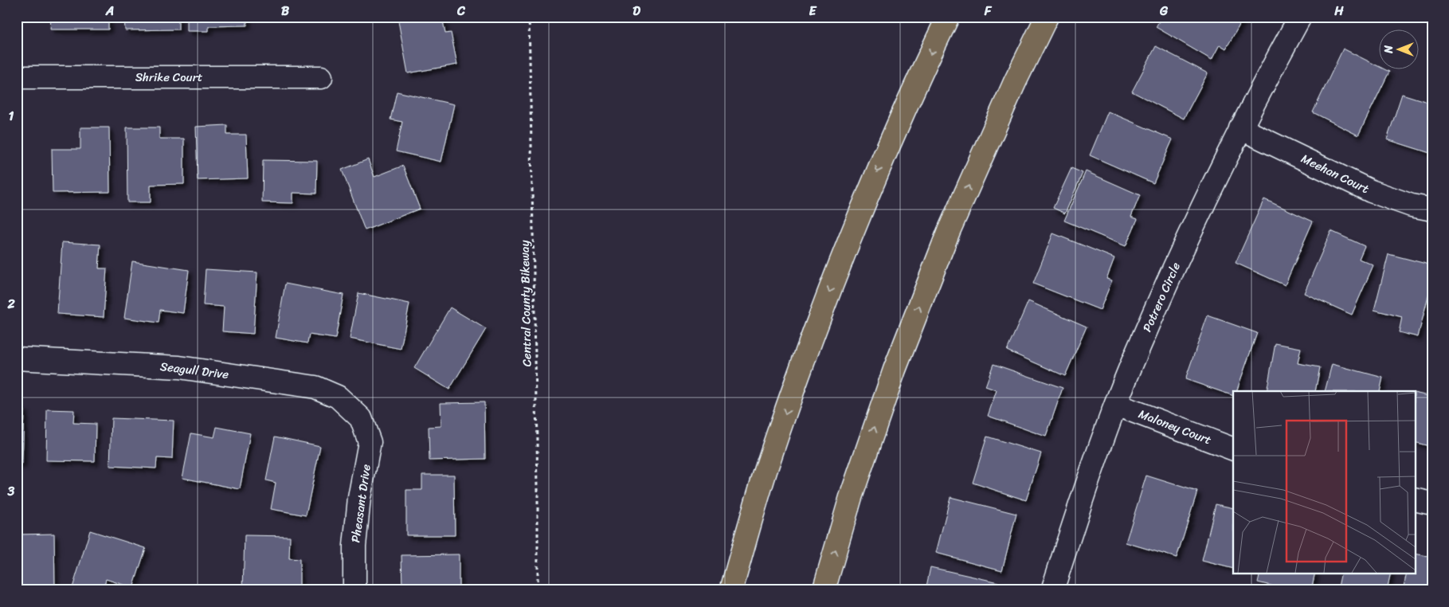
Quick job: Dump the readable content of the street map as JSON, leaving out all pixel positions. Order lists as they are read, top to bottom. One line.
{"streets":{"street":["Shrike Court","Meehan Court","Potrero Circle","Seagull Drive","Maloney Court","Pheasant Drive"],"path":["Central County Bikeway"]},"crossings":[["Meehan Court","Potrero Circle"],["Potrero Circle","Maloney Court"],["Seagull Drive","Pheasant Drive"]],"north":"left","grid":{"columns":["A","B","C","D","E","F","G","H"],"rows":["1","2","3"]}}
